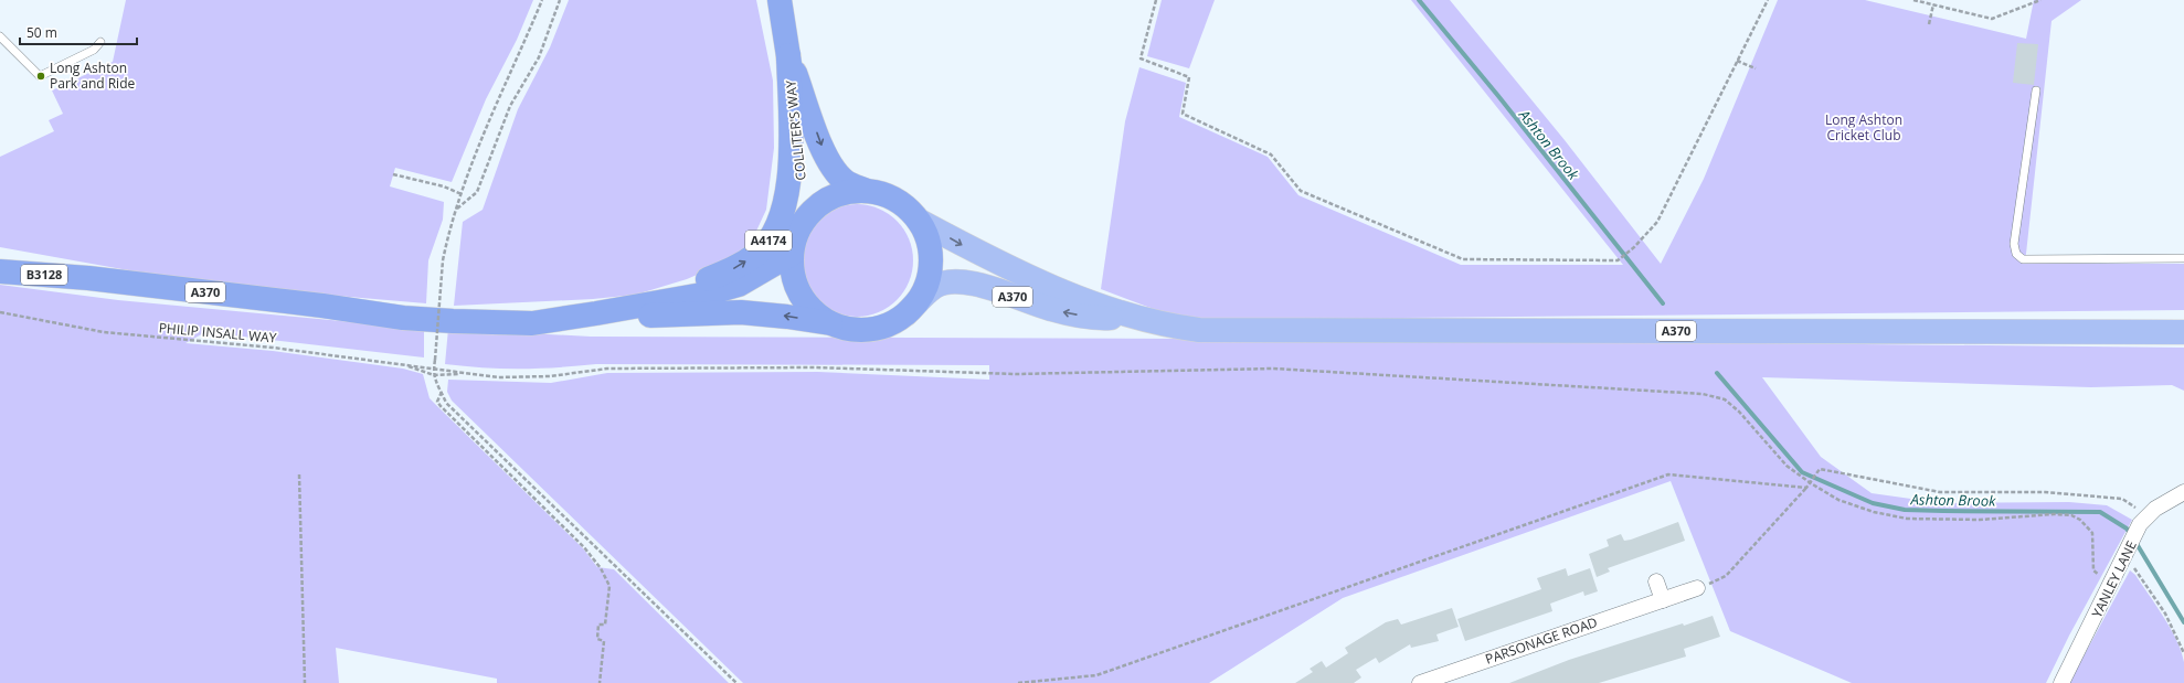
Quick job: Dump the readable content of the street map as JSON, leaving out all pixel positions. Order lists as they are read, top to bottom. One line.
{"streets":{"highway":["COLLITER'S WAY","A4174","B3128","A370"],"street":["YANLEY LANE","PARSONAGE ROAD"],"path":["PHILIP INSALL WAY"]},"crossings":[["COLLITER'S WAY","A4174"],["COLLITER'S WAY","A370"],["A4174","A370"],["B3128","A370"]],"water":["Ashton Brook"],"parks":["Long Ashton Cricket Club"],"places":["Long Ashton Park and Ride"],"scale_bar":"50 m"}
